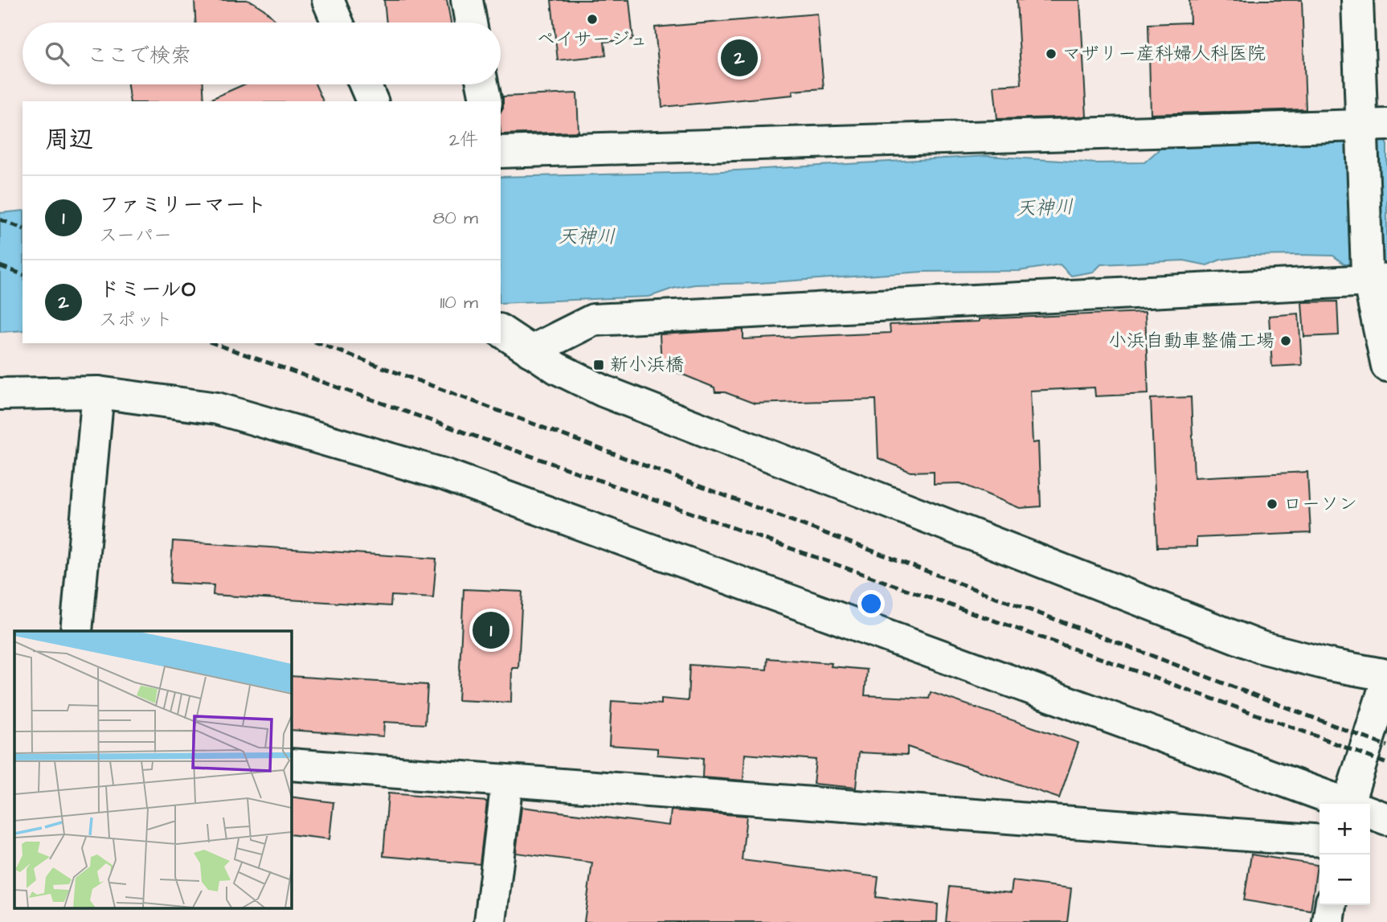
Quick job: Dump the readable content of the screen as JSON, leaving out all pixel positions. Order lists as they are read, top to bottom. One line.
{"water":["天神川"],"places":{"other":["ペイサージュ","マザリー産科婦人科医院","小浜自動車整備工場","ローソン"],"transit":["新小浜橋"]},"page":{"search":"ここで検索","pins":["2","1"],"heading":["周辺","2件"],"list":[{"mark":"1","name":"ファミリーマート","note":"スーパー","value":"80 m"},{"mark":"2","name":"ドミールO","note":"スポット","value":"110 m"}],"map_buttons":["+","−"]}}
